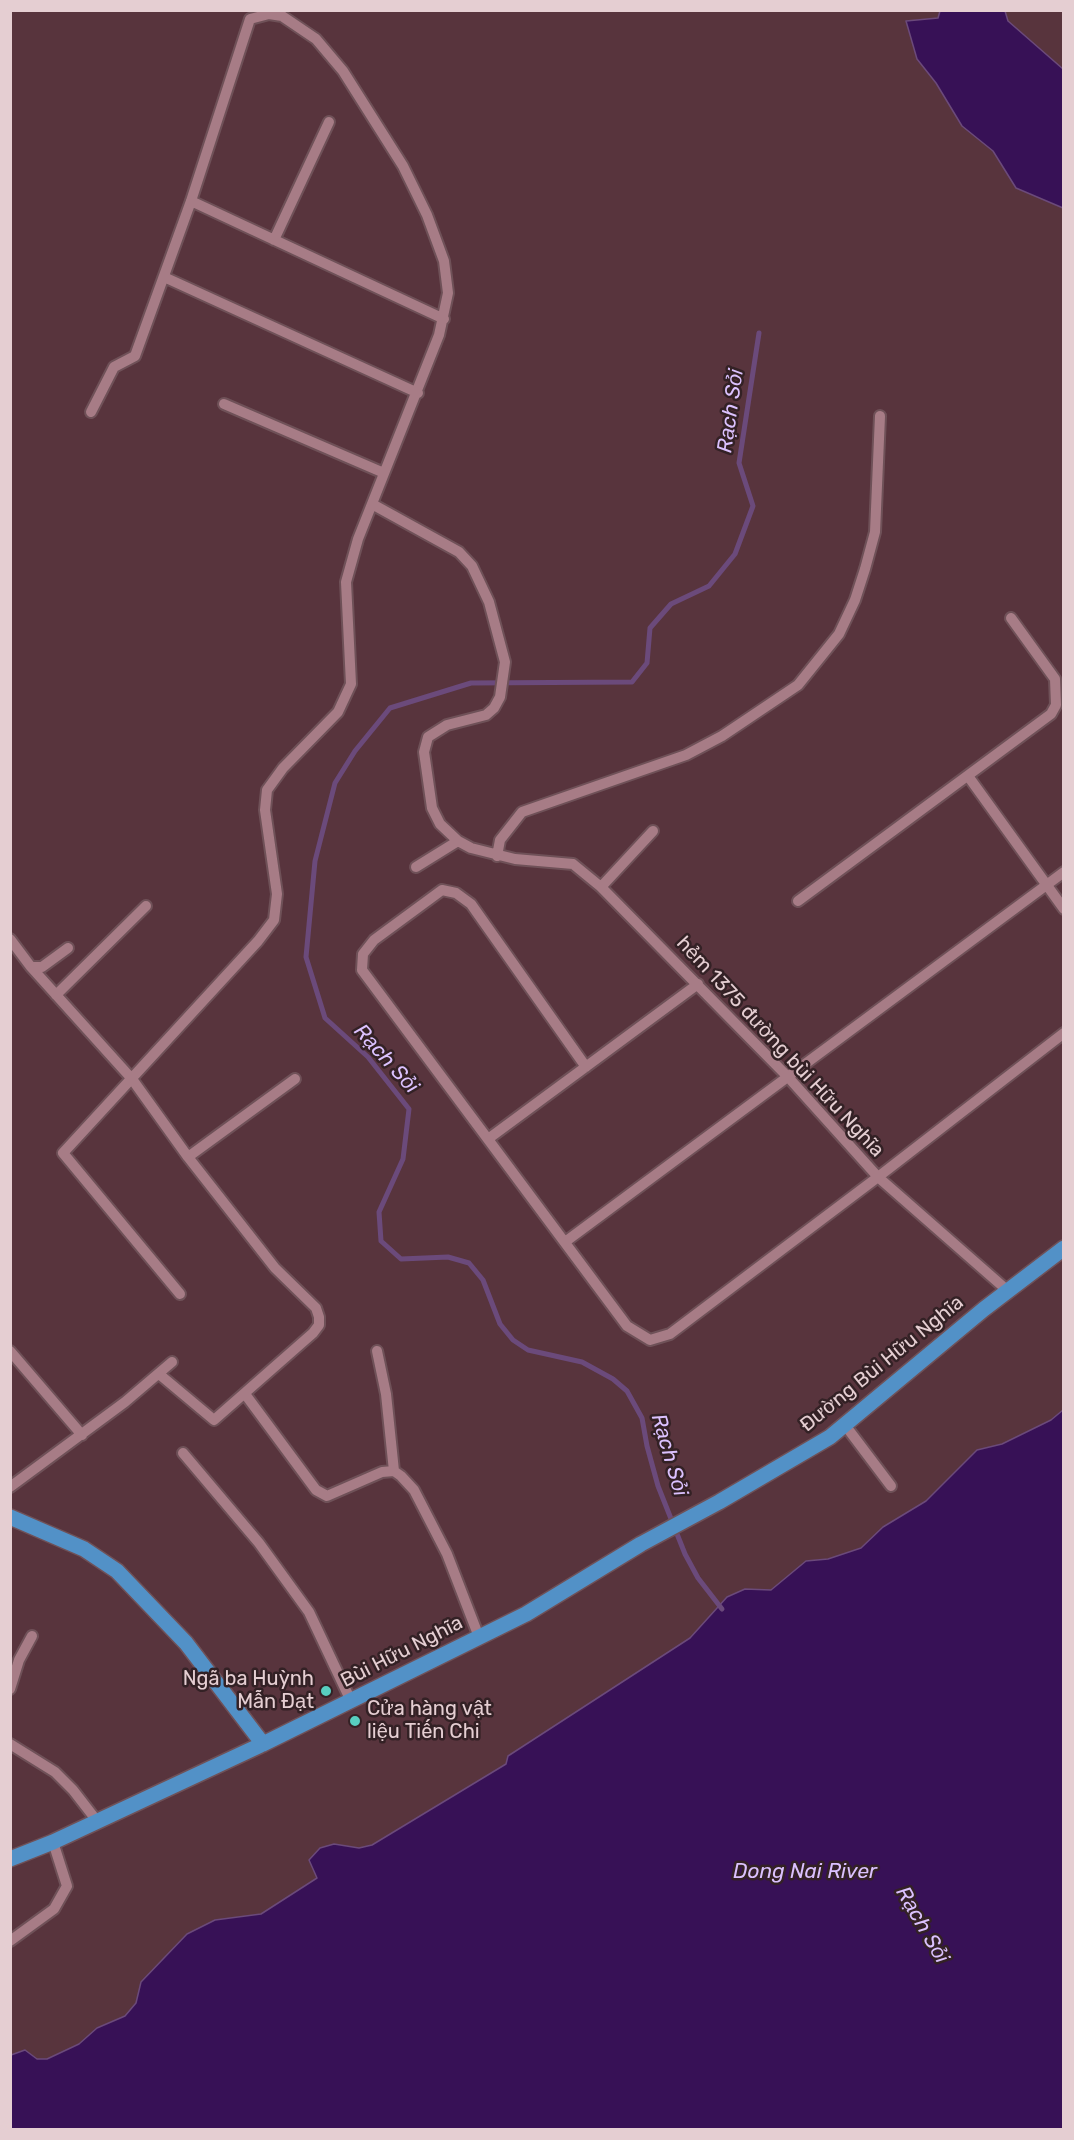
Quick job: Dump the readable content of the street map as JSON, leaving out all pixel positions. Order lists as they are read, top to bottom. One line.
{"streets":{"main road":["Đường Bùi Hữu Nghĩa","Bùi Hữu Nghĩa"],"street":["hẻm 1375 đường bùi Hữu Nghĩa"]},"crossings":[["hẻm 1375 đường bùi Hữu Nghĩa","Đường Bùi Hữu Nghĩa"],["Đường Bùi Hữu Nghĩa","Bùi Hữu Nghĩa"]],"water":["Rạch Sỏi","Dong Nai River"],"places":["Ngã ba Huỳnh Mẫn Đạt","Cửa hàng vật liệu Tiến Chi"]}
